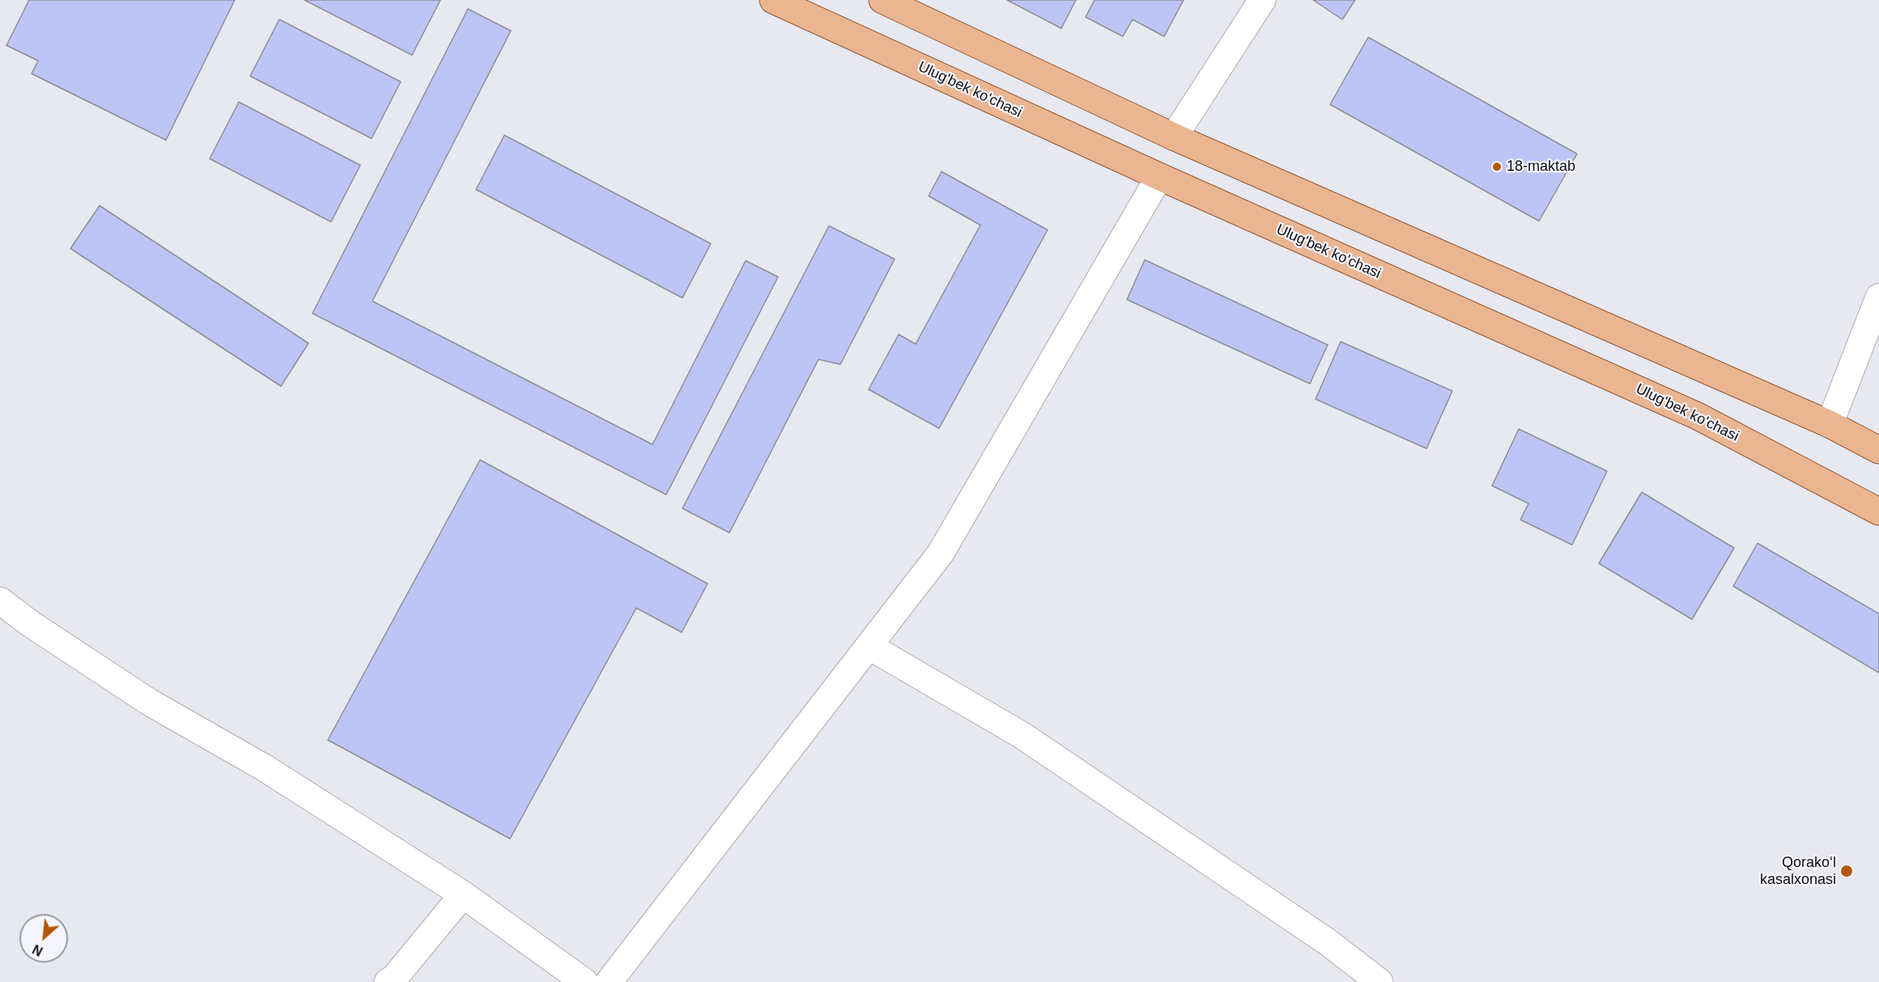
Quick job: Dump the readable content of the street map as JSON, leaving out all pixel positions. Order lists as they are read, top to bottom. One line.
{"streets":{"main road":["Ulug'bek ko'chasi"]},"places":["18-maktab","Qorako‘l kasalxonasi"],"north":"bottom left"}
